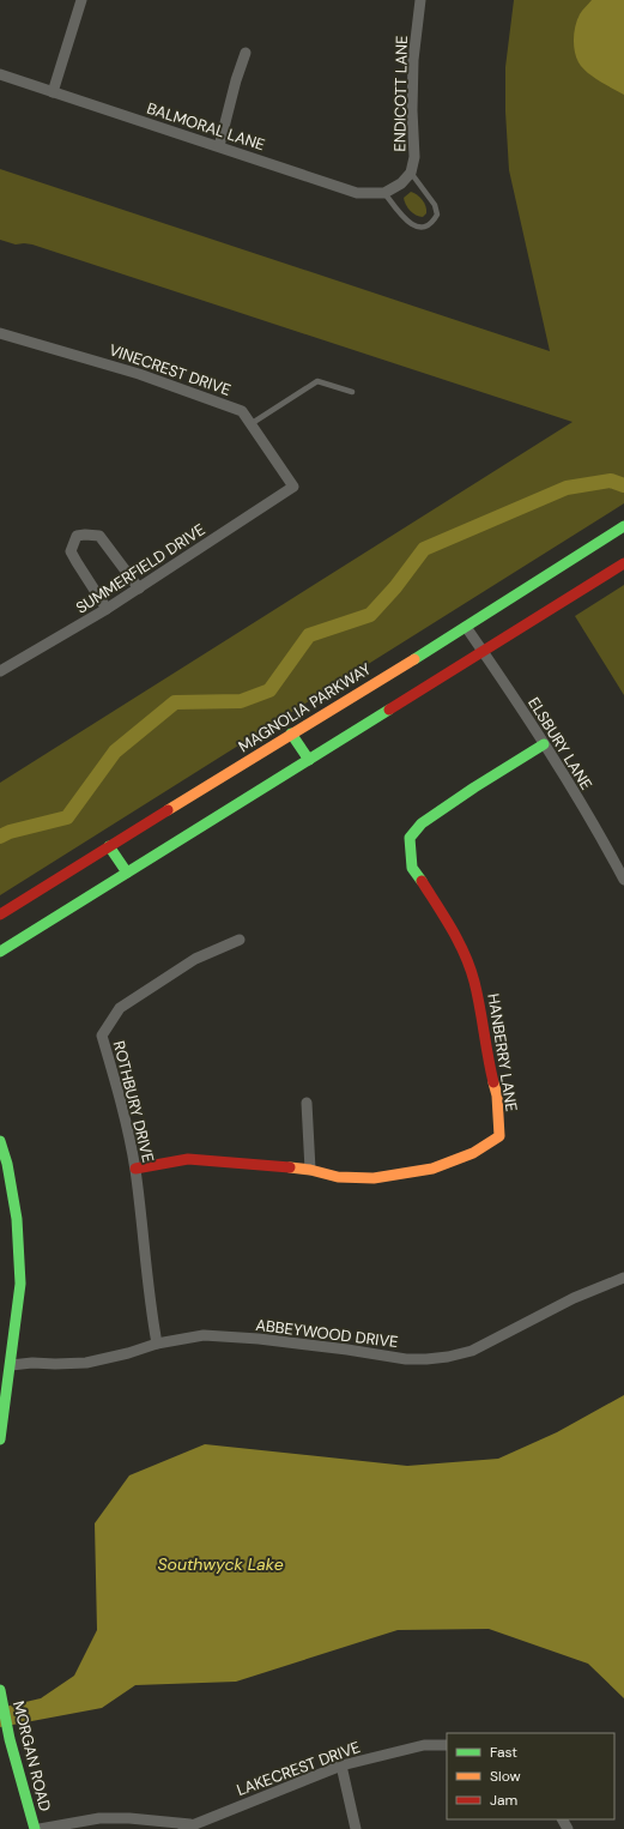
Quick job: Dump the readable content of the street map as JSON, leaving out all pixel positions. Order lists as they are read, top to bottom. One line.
{"streets":{"main road":["MAGNOLIA PARKWAY","HANBERRY LANE","MORGAN ROAD"],"street":["ENDICOTT LANE","BALMORAL LANE","VINECREST DRIVE","SUMMERFIELD DRIVE","ELSBURY LANE","ROTHBURY DRIVE","ABBEYWOOD DRIVE","LAKECREST DRIVE"]},"crossings":[["ENDICOTT LANE","BALMORAL LANE"],["VINECREST DRIVE","SUMMERFIELD DRIVE"],["MAGNOLIA PARKWAY","ELSBURY LANE"],["ELSBURY LANE","HANBERRY LANE"],["HANBERRY LANE","ROTHBURY DRIVE"],["ROTHBURY DRIVE","ABBEYWOOD DRIVE"]],"water":["Southwyck Lake"],"legend":["Fast","Slow","Jam"]}
